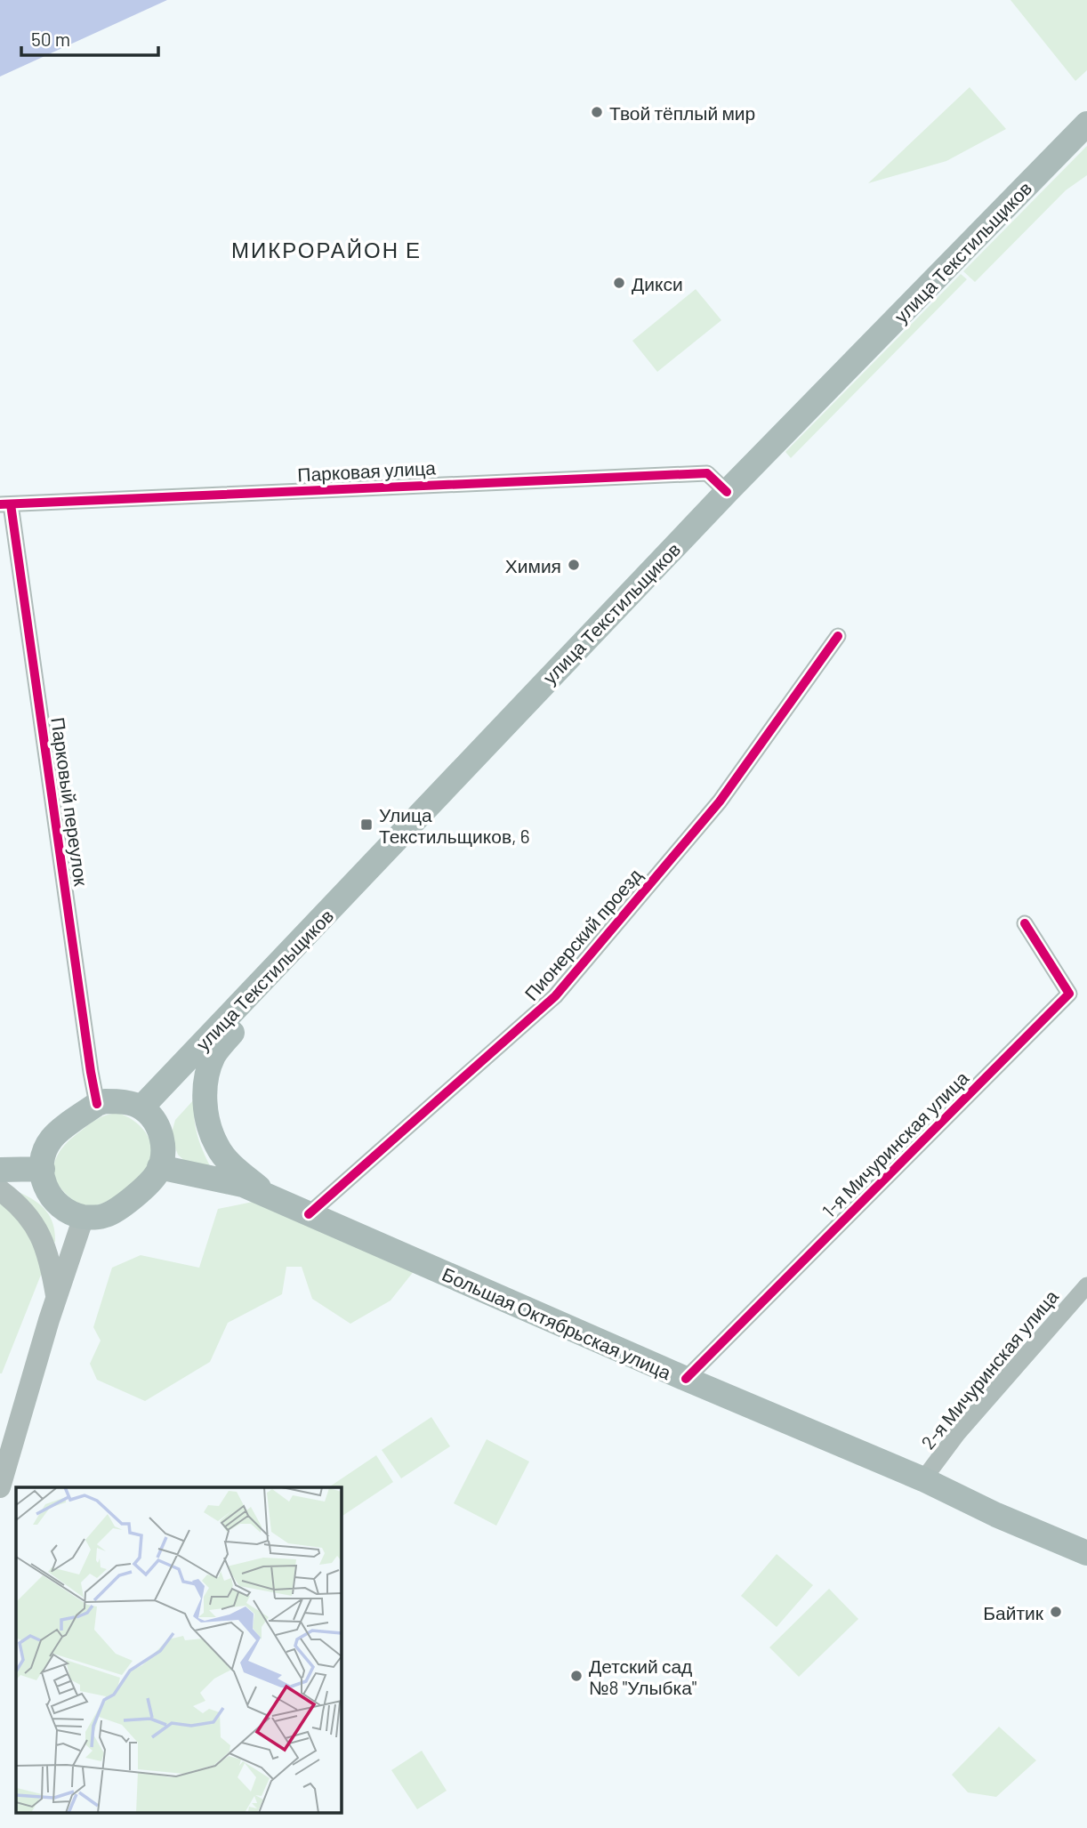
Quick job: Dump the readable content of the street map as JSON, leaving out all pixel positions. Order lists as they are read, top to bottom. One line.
{"streets":{"main road":["улица Текстильщиков","Большая Октябрьская улица"],"street":["Парковая улица","Парковый переулок","Пионерский проезд","1-я Мичуринская улица","2-я Мичуринская улица"]},"crossings":[["улица Текстильщиков","Парковая улица"],["улица Текстильщиков","Парковый переулок"],["улица Текстильщиков","Большая Октябрьская улица"],["Парковая улица","Парковый переулок"],["Парковый переулок","Большая Октябрьская улица"],["Пионерский проезд","Большая Октябрьская улица"],["1-я Мичуринская улица","Большая Октябрьская улица"],["Большая Октябрьская улица","2-я Мичуринская улица"]],"districts":["МИКРОРАЙОН Е"],"places":{"other":["Твой тёплый мир","Дикси","Химия","Байтик","Детский сад №8 \"Улыбка\""],"transit":["Улица Текстильщиков, 6"]},"scale_bar":"50 m"}
